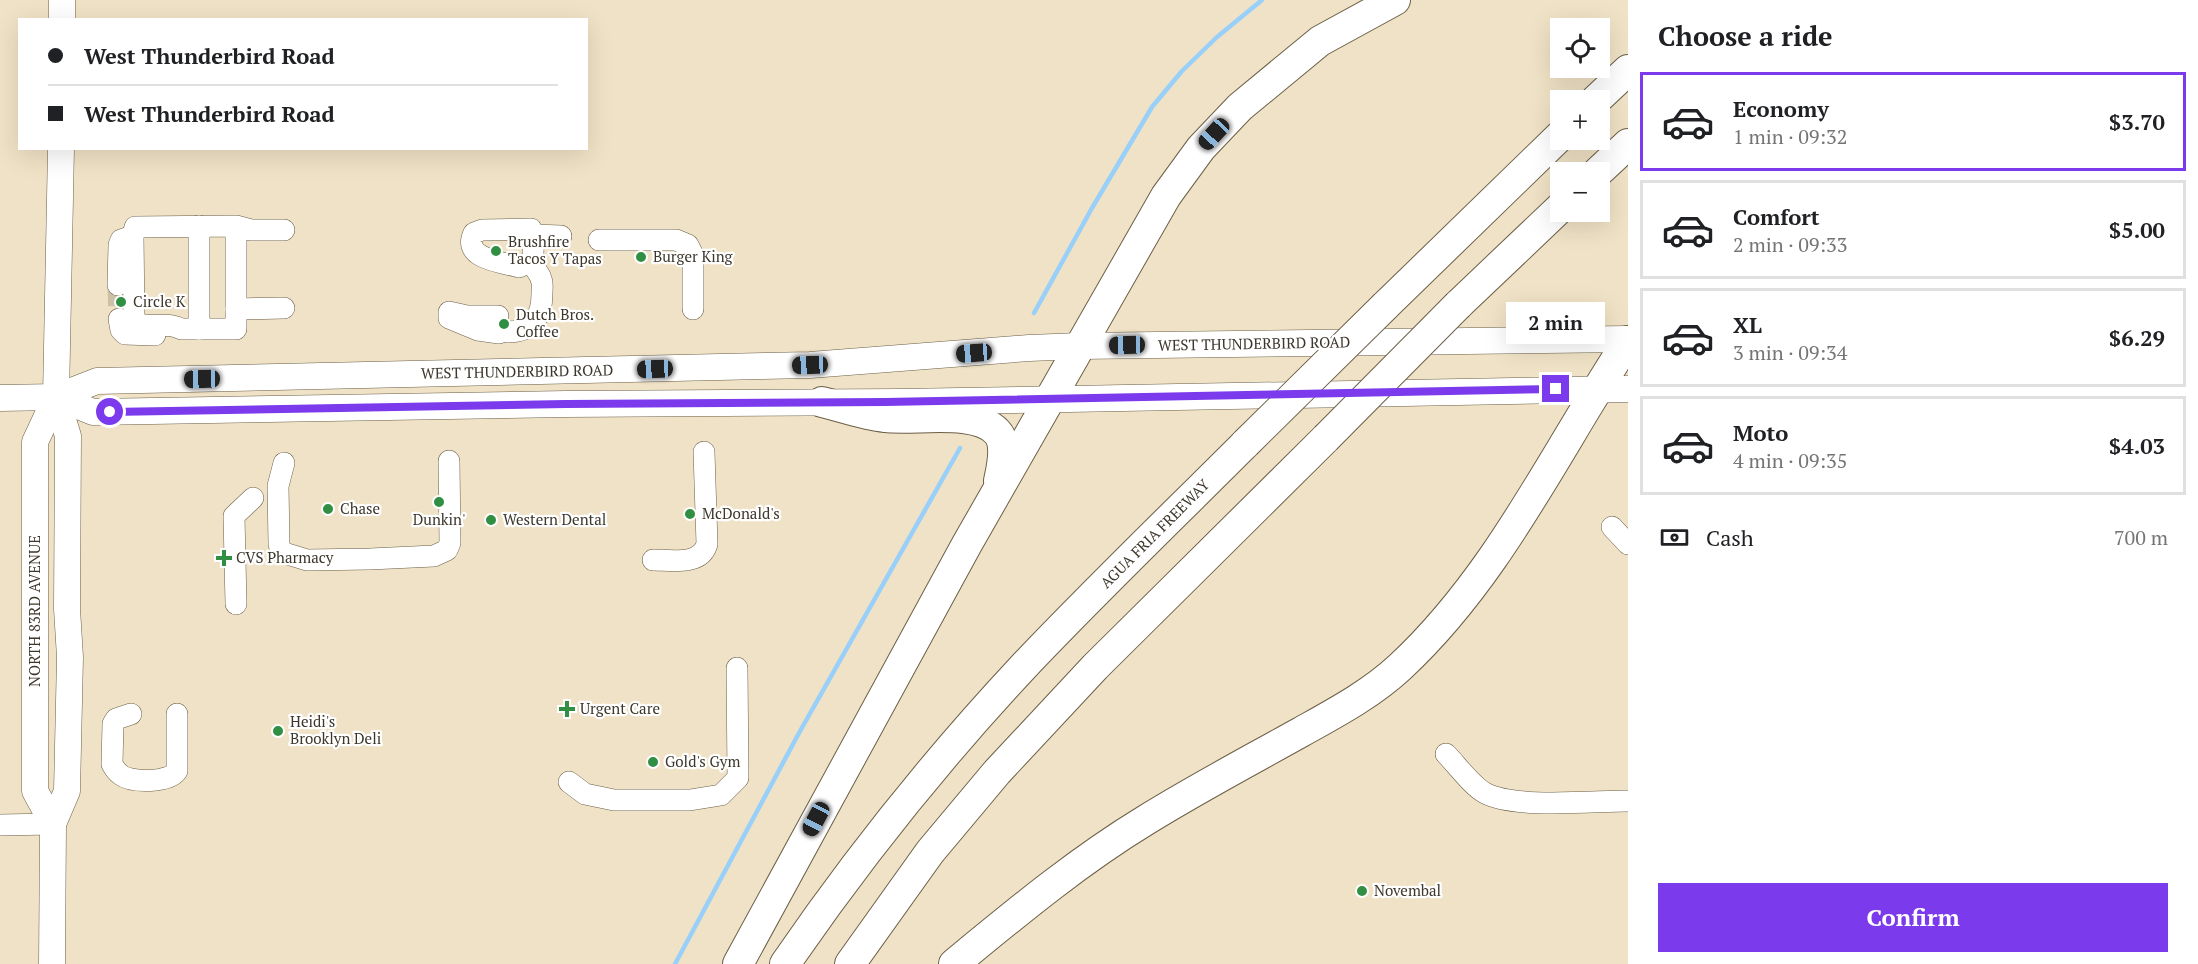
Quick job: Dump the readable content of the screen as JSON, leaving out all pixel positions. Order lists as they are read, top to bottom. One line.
{"streets":{"highway":["AGUA FRIA FREEWAY"],"main road":["WEST THUNDERBIRD ROAD","NORTH 83RD AVENUE"]},"crossings":[["WEST THUNDERBIRD ROAD","NORTH 83RD AVENUE"]],"places":{"other":["Brushfire Tacos Y Tapas","Burger King","Circle K","Dutch Bros. Coffee","Dunkin'","Chase","McDonald's","Western Dental","Heidi's Brooklyn Deli","Gold's Gym","Novembal"],"health":["CVS Pharmacy","Urgent Care"]},"page":{"heading":"Choose a ride","map_buttons":["+","−"],"banner":["West Thunderbird Road","West Thunderbird Road"],"list":[{"name":"Economy","note":"1 min · 09:32","value":"$3.70"},{"name":"Comfort","note":"2 min · 09:33","value":"$5.00"},{"name":"XL","note":"3 min · 09:34","value":"$6.29"},{"name":"Moto","note":"4 min · 09:35","value":"$4.03"}],"bubble":"2 min","pay":["Cash","700 m"],"buttons":"Confirm"}}
